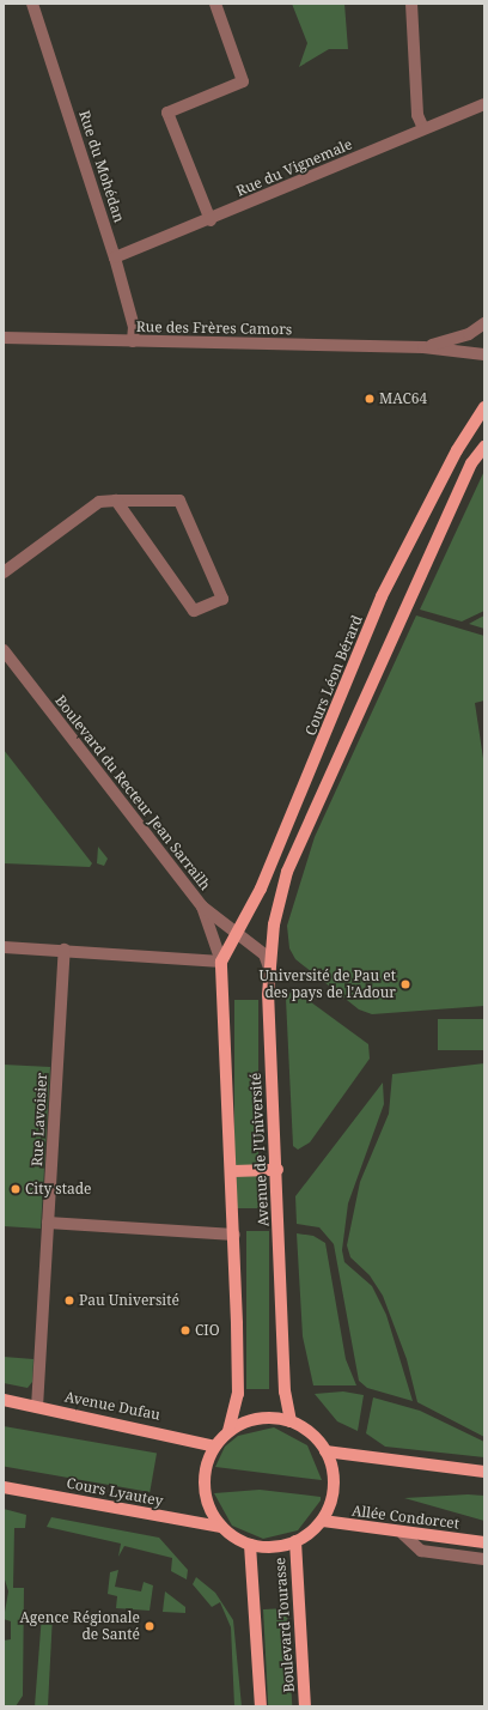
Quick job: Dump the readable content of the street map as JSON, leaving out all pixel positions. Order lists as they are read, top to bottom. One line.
{"streets":{"main road":["Cours Léon Bérard","Avenue de l'Université","Avenue Dufau","Cours Lyautey","Allée Condorcet","Boulevard Tourasse"],"street":["Rue du Mohédan","Rue du Vignemale","Rue des Frères Camors","Boulevard du Recteur Jean Sarrailh","Rue Lavoisier"]},"crossings":[["Rue du Mohédan","Rue du Vignemale"],["Rue du Mohédan","Rue des Frères Camors"],["Cours Léon Bérard","Boulevard du Recteur Jean Sarrailh"],["Cours Léon Bérard","Avenue de l'Université"],["Boulevard du Recteur Jean Sarrailh","Avenue de l'Université"],["Rue Lavoisier","Avenue Dufau"],["Avenue de l'Université","Avenue Dufau"],["Avenue de l'Université","Cours Lyautey"],["Avenue de l'Université","Allée Condorcet"],["Avenue de l'Université","Boulevard Tourasse"],["Avenue Dufau","Cours Lyautey"],["Avenue Dufau","Allée Condorcet"],["Avenue Dufau","Boulevard Tourasse"],["Cours Lyautey","Allée Condorcet"],["Cours Lyautey","Boulevard Tourasse"],["Allée Condorcet","Boulevard Tourasse"]],"places":["MAC64","Université de Pau et des pays de l'Adour","City stade","Pau Université","CIO","Agence Régionale de Santé"]}
